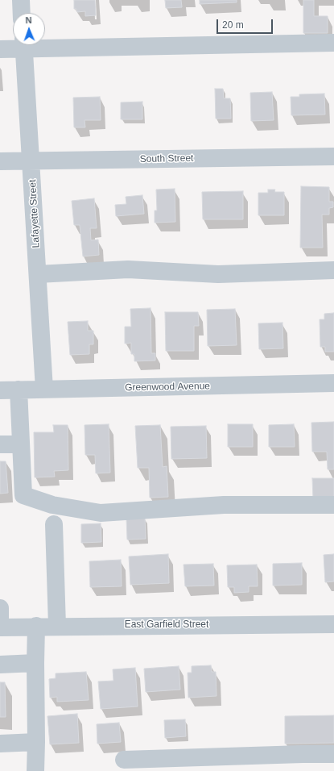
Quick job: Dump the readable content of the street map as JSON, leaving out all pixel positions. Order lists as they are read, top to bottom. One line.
{"streets":{"street":["South Street","Lafayette Street","Greenwood Avenue","East Garfield Street"]},"crossings":[["South Street","Lafayette Street"],["Lafayette Street","Greenwood Avenue"]],"scale_bar":"20 m","north":"top"}
